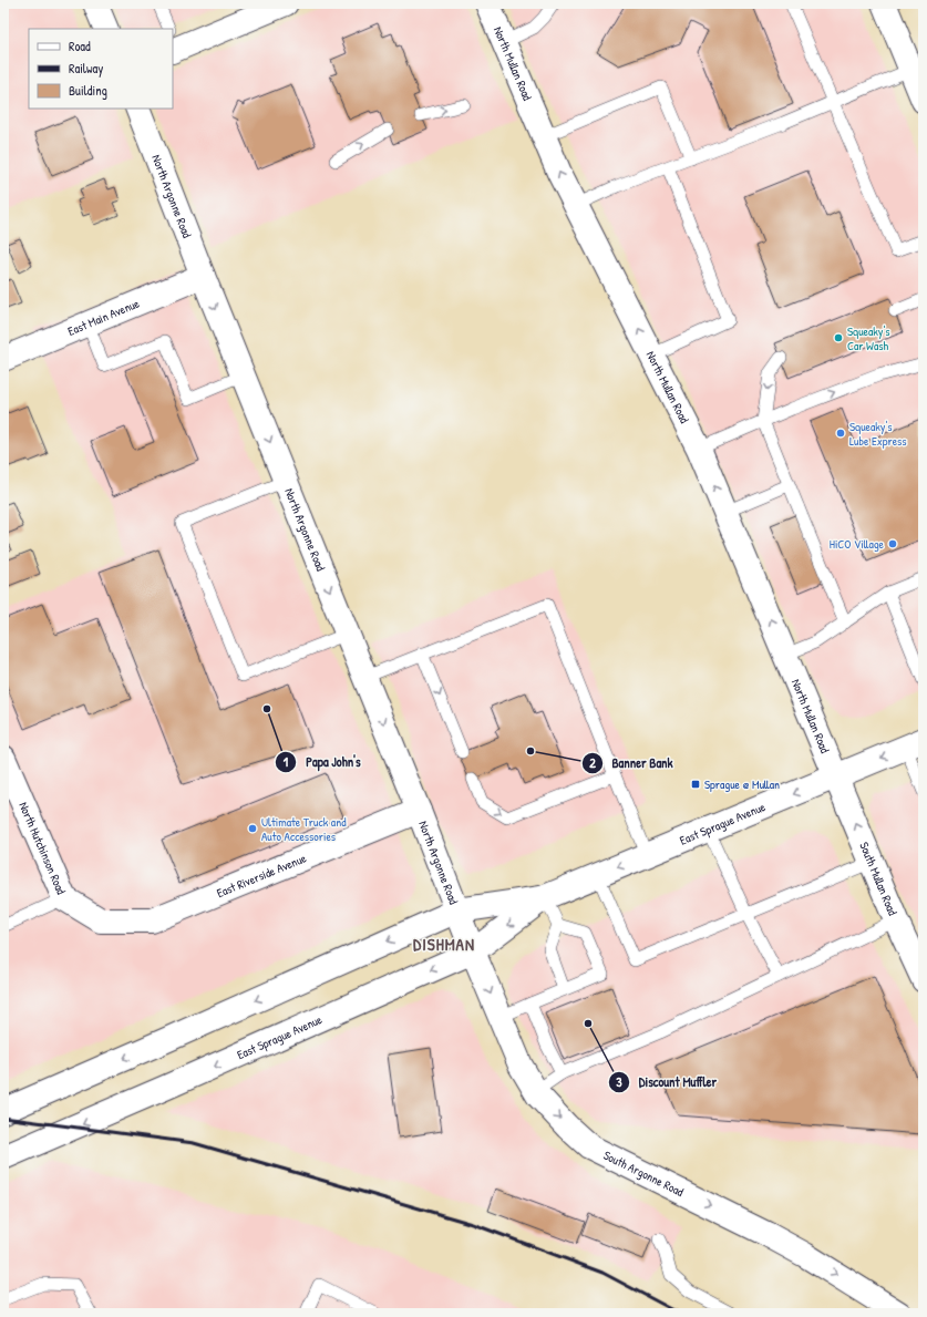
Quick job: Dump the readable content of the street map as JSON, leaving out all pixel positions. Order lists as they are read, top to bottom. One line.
{"streets":{"main road":["North Mullan Road","North Argonne Road","East Main Avenue","East Sprague Avenue","North Hutchinson Road","East Riverside Avenue","South Mullan Road","South Argonne Road"]},"crossings":[["North Mullan Road","East Sprague Avenue"],["North Mullan Road","South Mullan Road"],["North Argonne Road","East Main Avenue"],["North Argonne Road","East Sprague Avenue"],["North Argonne Road","East Riverside Avenue"],["North Argonne Road","South Argonne Road"],["East Sprague Avenue","South Mullan Road"],["East Sprague Avenue","South Argonne Road"],["North Hutchinson Road","East Riverside Avenue"]],"one_way":["North Mullan Road","North Argonne Road","East Sprague Avenue","South Mullan Road","South Argonne Road"],"districts":["DISHMAN"],"places":{"other":["Squeaky's Car Wash","Squeaky's Lube Express","HiCO Village","Papa John's","Banner Bank","Ultimate Truck and Auto Accessories","Discount Muffler"],"transit":["Sprague @ Mullan"]},"legend":["Road","Railway","Building"]}
